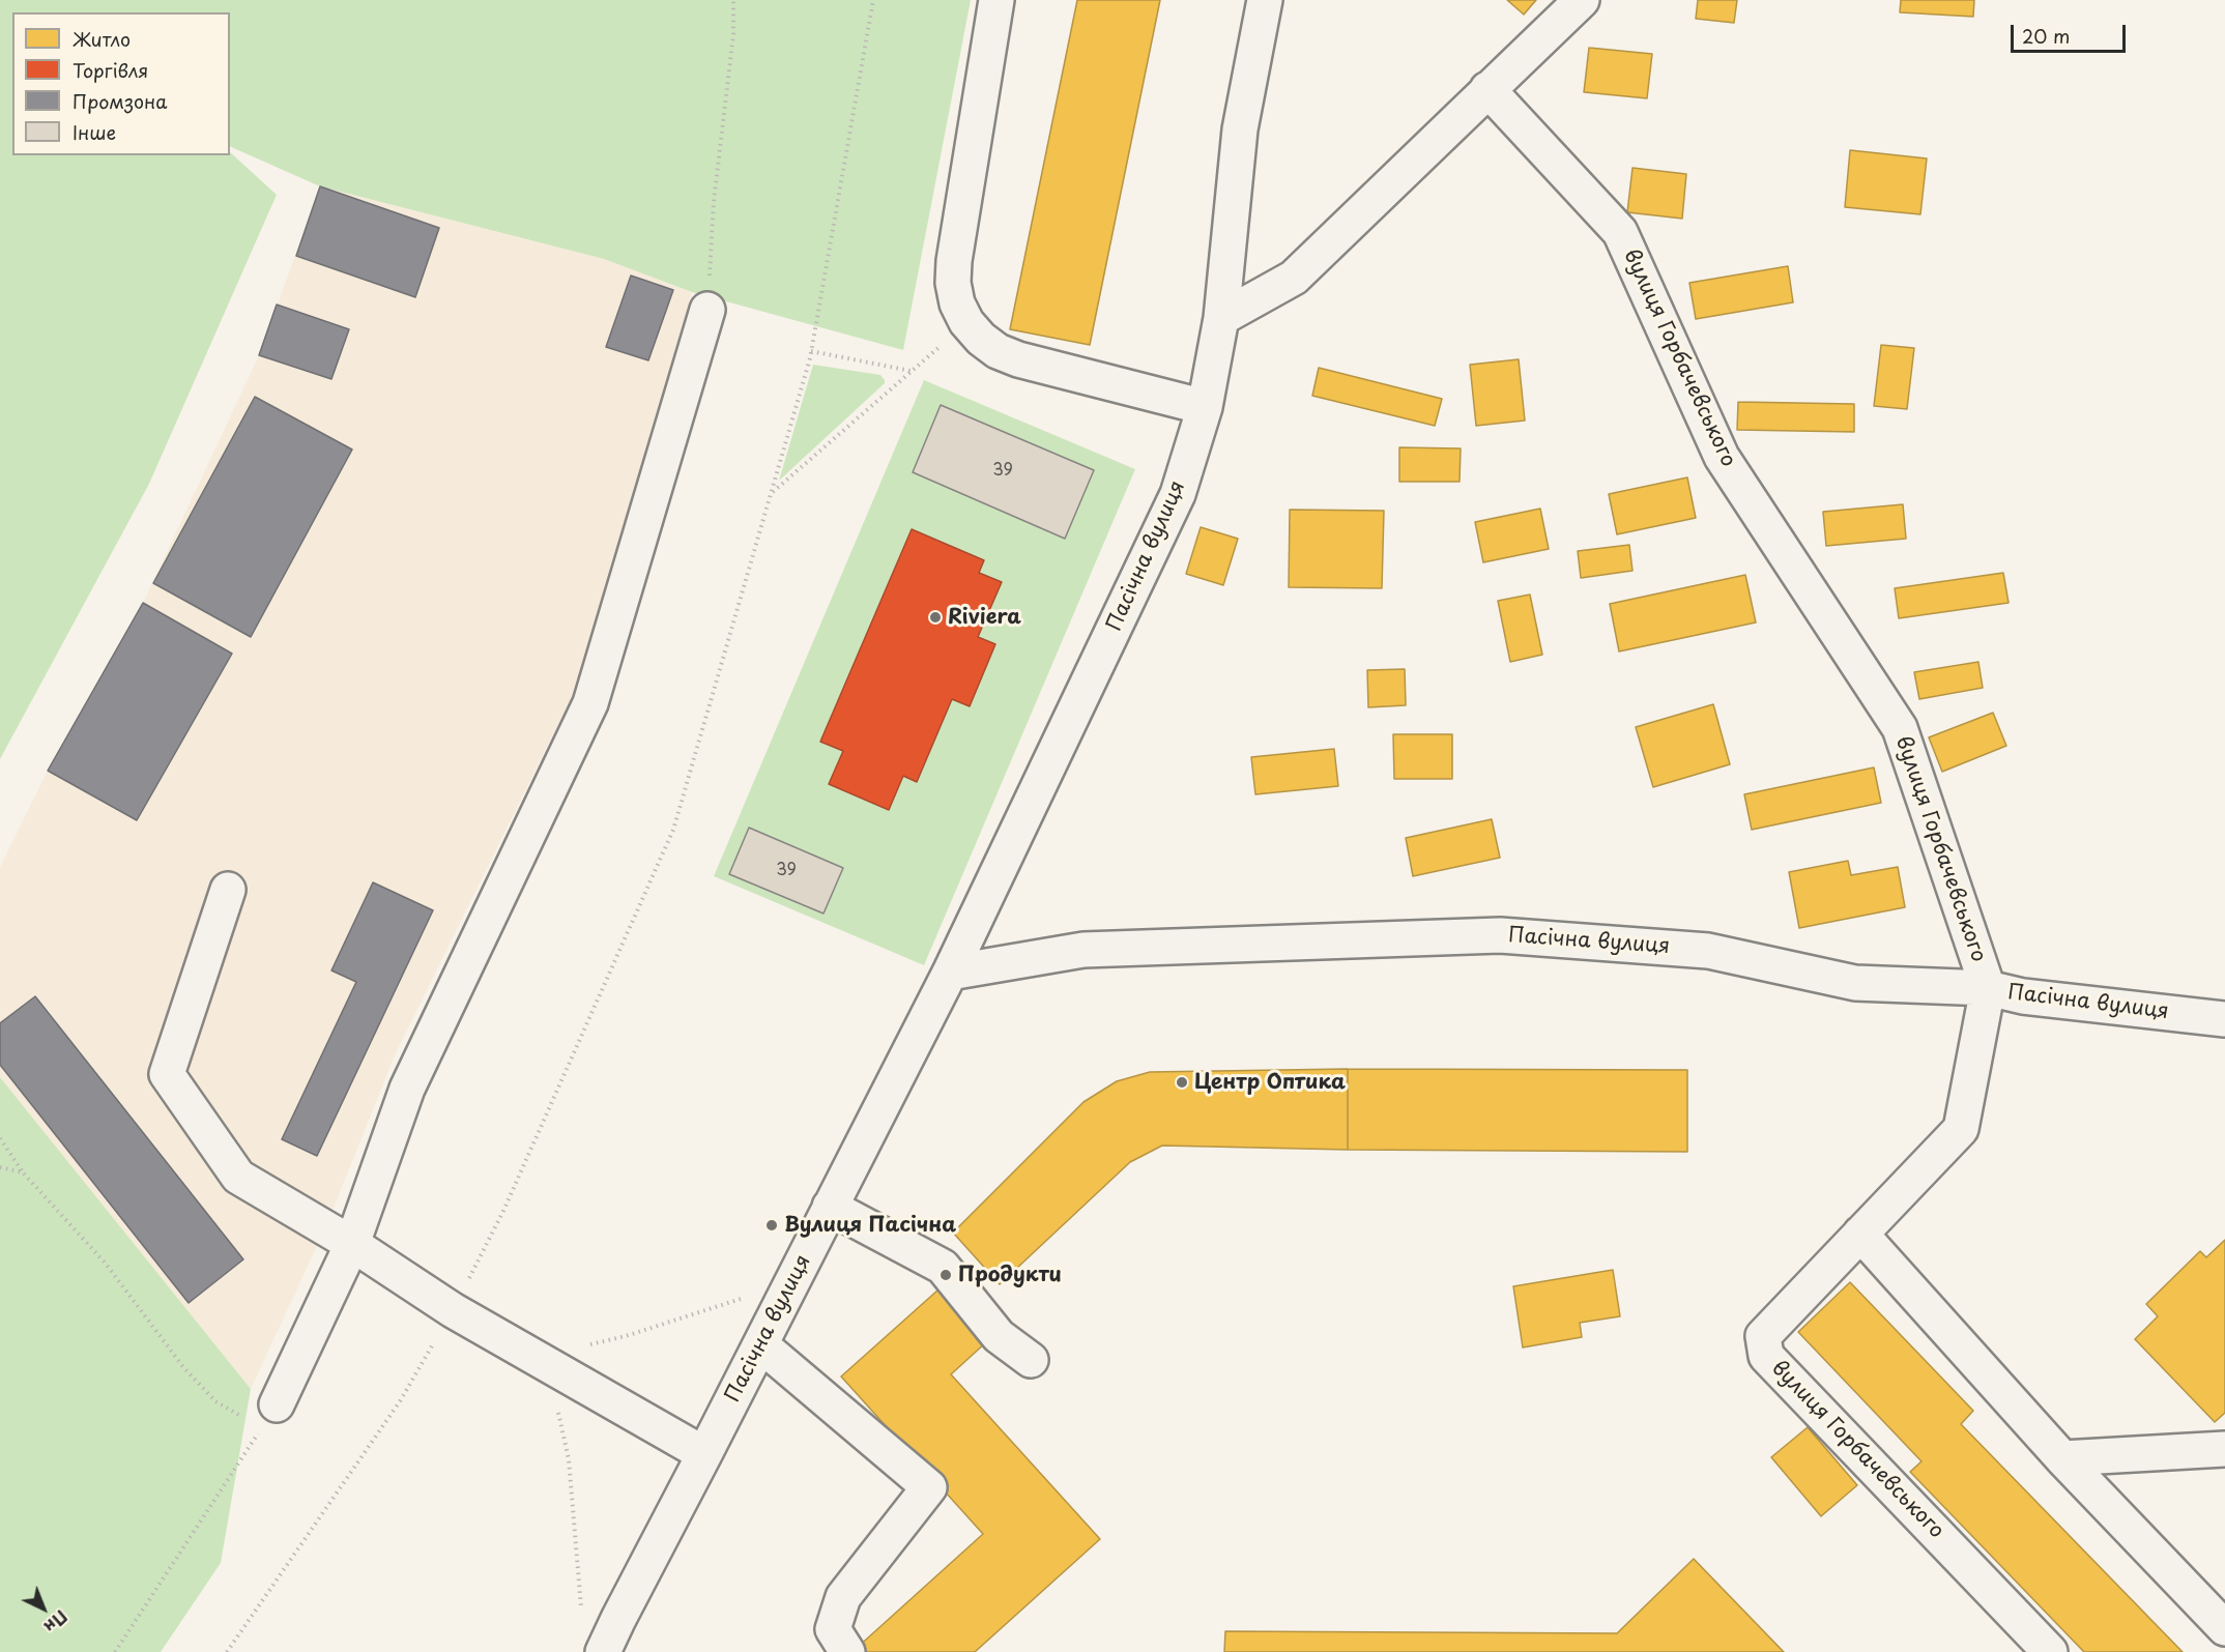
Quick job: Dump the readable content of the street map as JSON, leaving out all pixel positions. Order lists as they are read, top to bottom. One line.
{"streets":{"street":["вулиця Горбачевського","Пасічна вулиця"]},"crossings":[["вулиця Горбачевського","Пасічна вулиця"]],"places":["Riviera","Центр Оптика","Вулиця Пасічна","Продукти"],"house_numbers":["39","39"],"legend":["Житло","Торгівля","Промзона","Інше"],"scale_bar":"20 m","north":"bottom right"}
